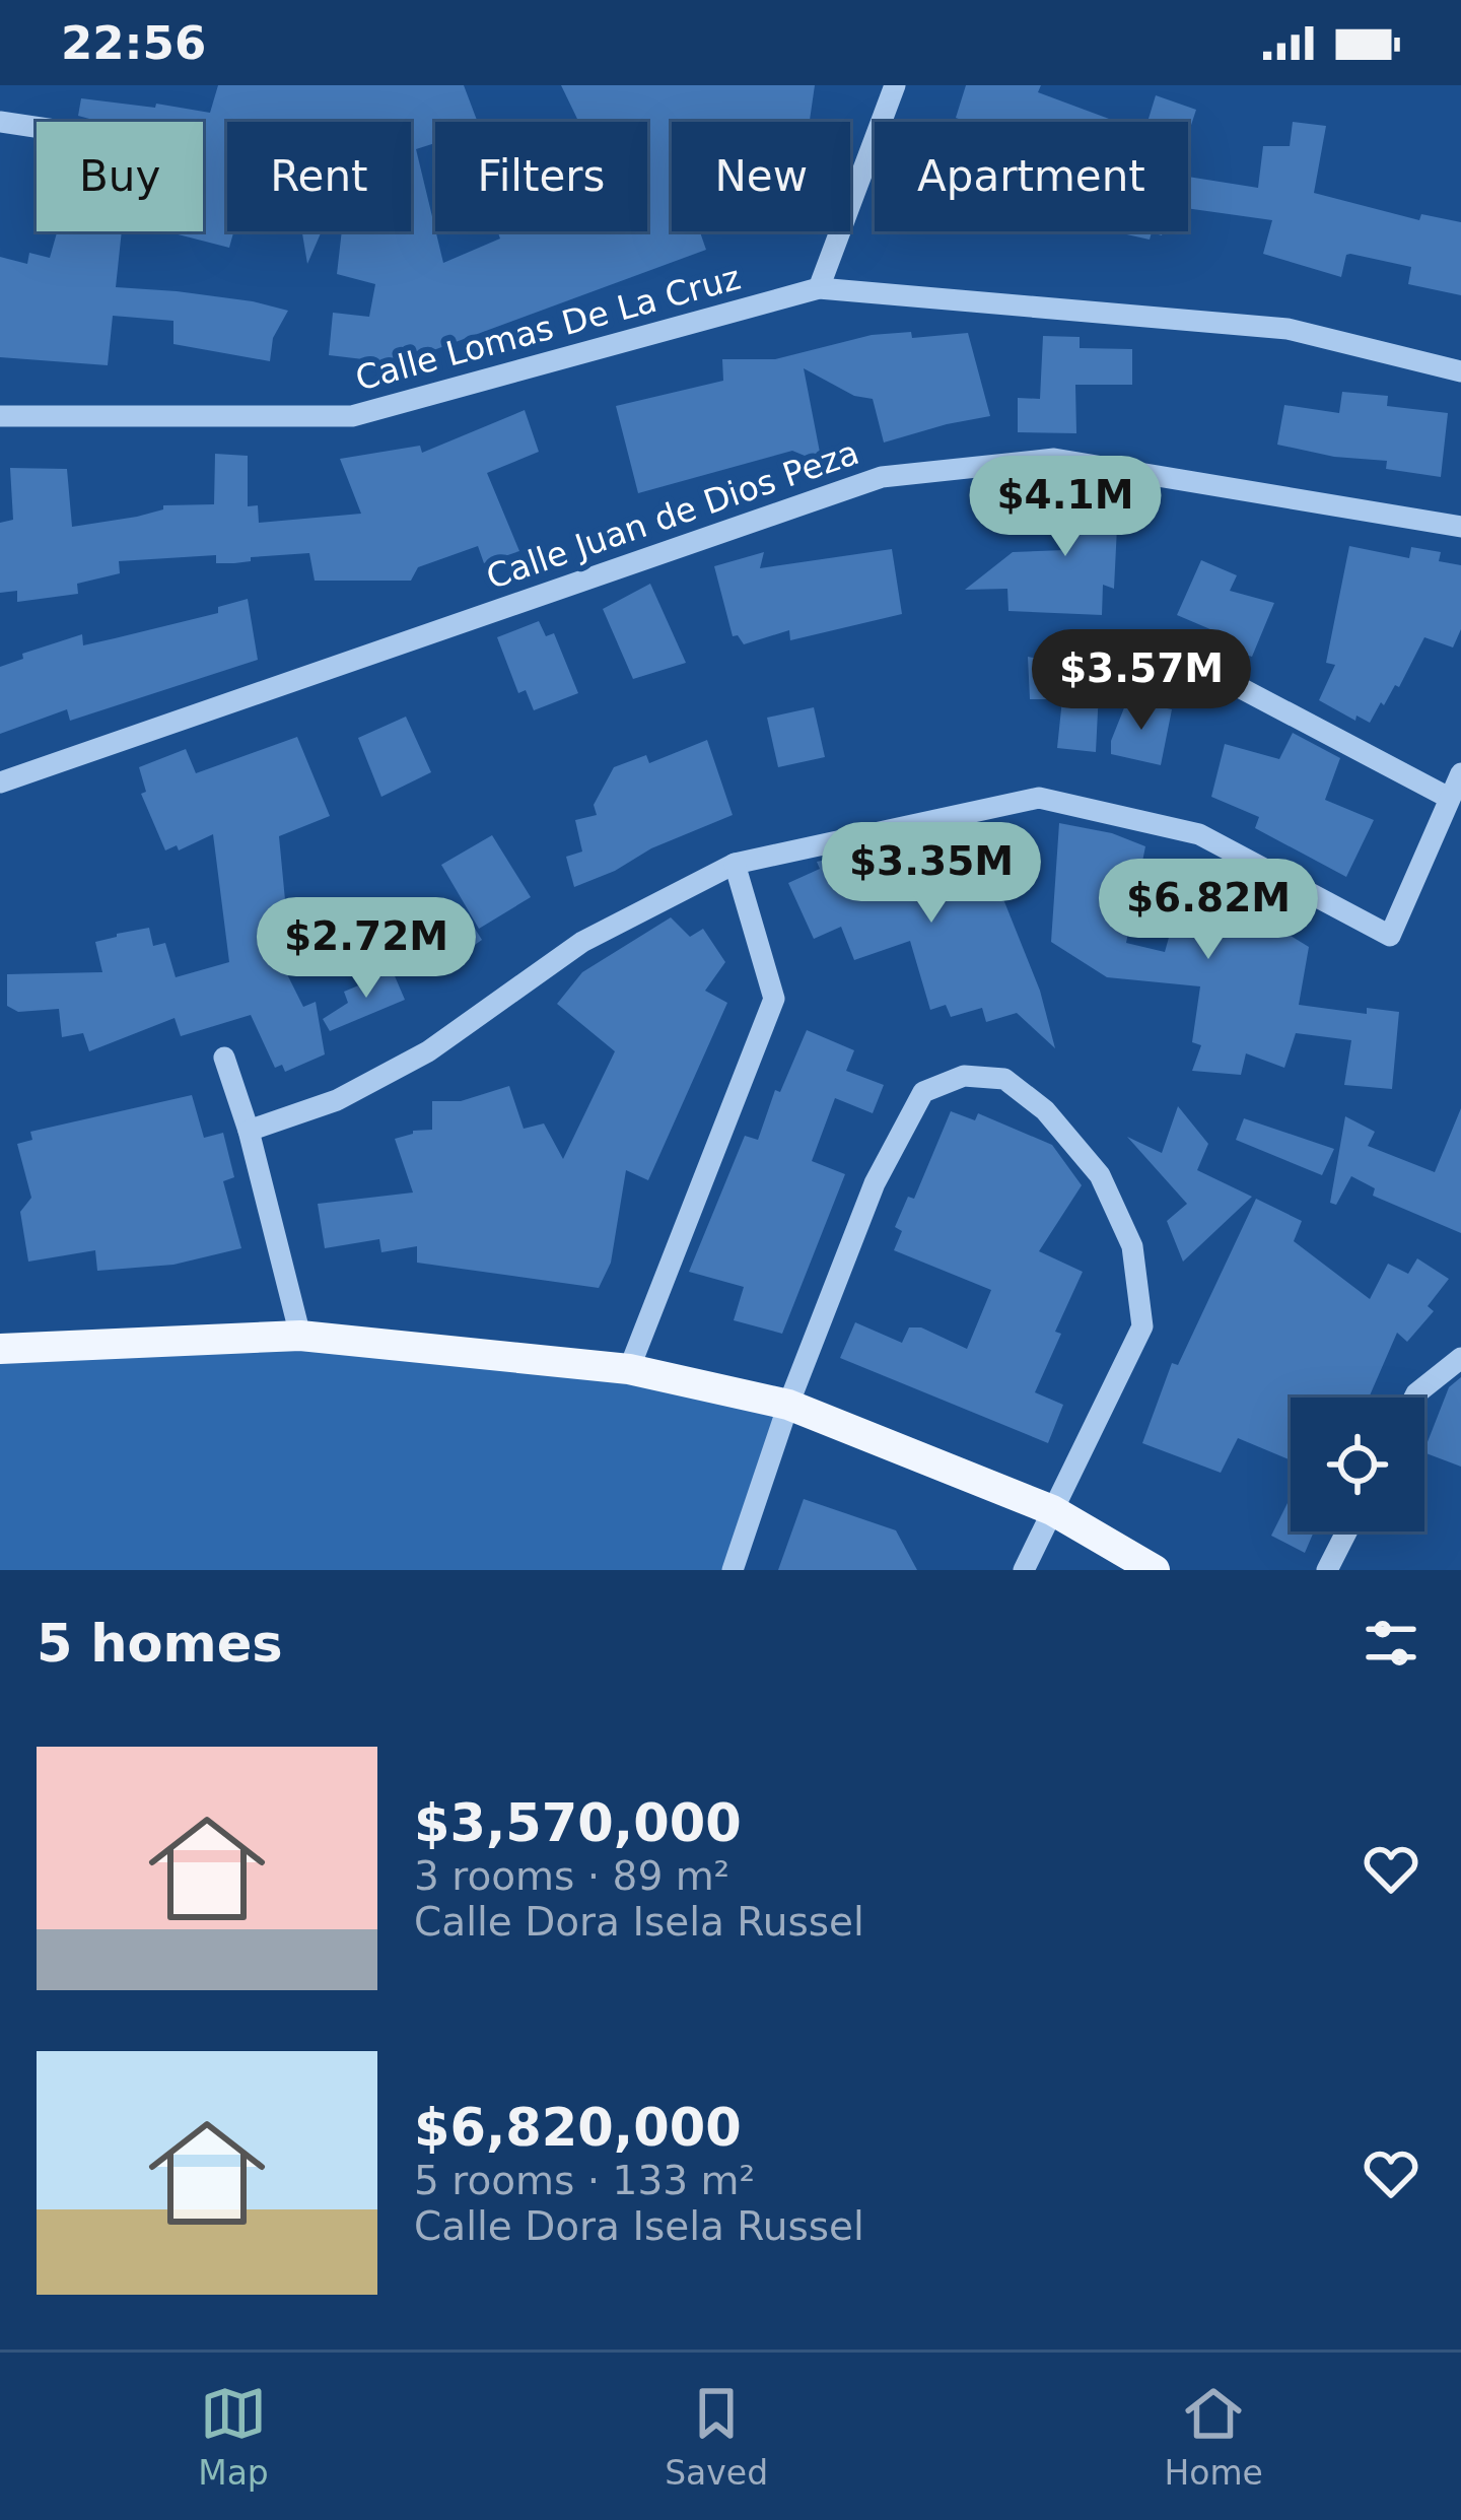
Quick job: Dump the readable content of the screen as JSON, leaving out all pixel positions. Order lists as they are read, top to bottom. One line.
{"streets":{"street":["Calle Lomas De La Cruz","Calle Juan de Dios Peza"]},"page":{"status":"22:56","chip":["Buy","Rent","Filters","New","Apartment"],"price":["$4.1M","$3.57M","$3.35M","$6.82M","$2.72M"],"heading":"5 homes","list":[{"name":"$3,570,000","note":"3 rooms · 89 m² · Calle Dora Isela Russel"},{"name":"$6,820,000","note":"5 rooms · 133 m² · Calle Dora Isela Russel"}],"tabs":["Map","Saved","Home"]}}
